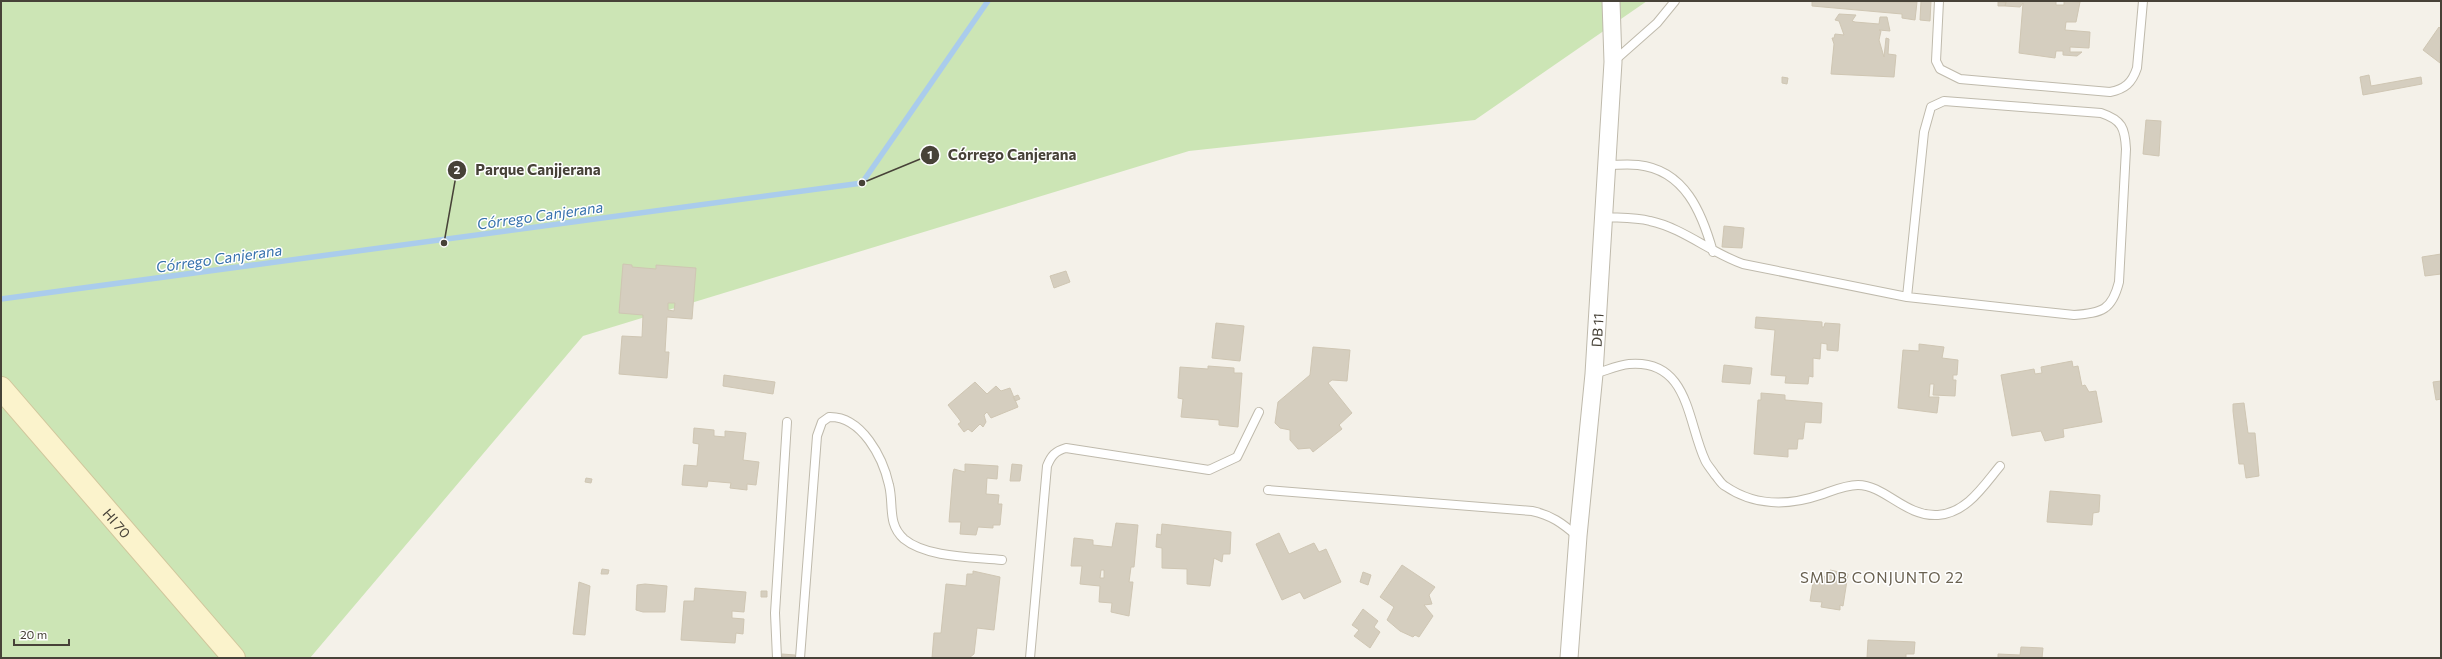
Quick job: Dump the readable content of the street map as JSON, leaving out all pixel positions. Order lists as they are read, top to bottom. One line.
{"streets":{"street":["DB 11","HI 70"]},"districts":["SMDB CONJUNTO 22"],"water":["Córrego Canjerana"],"places":["Córrego Canjerana","Parque Canjjerana"],"scale_bar":"20 m"}
